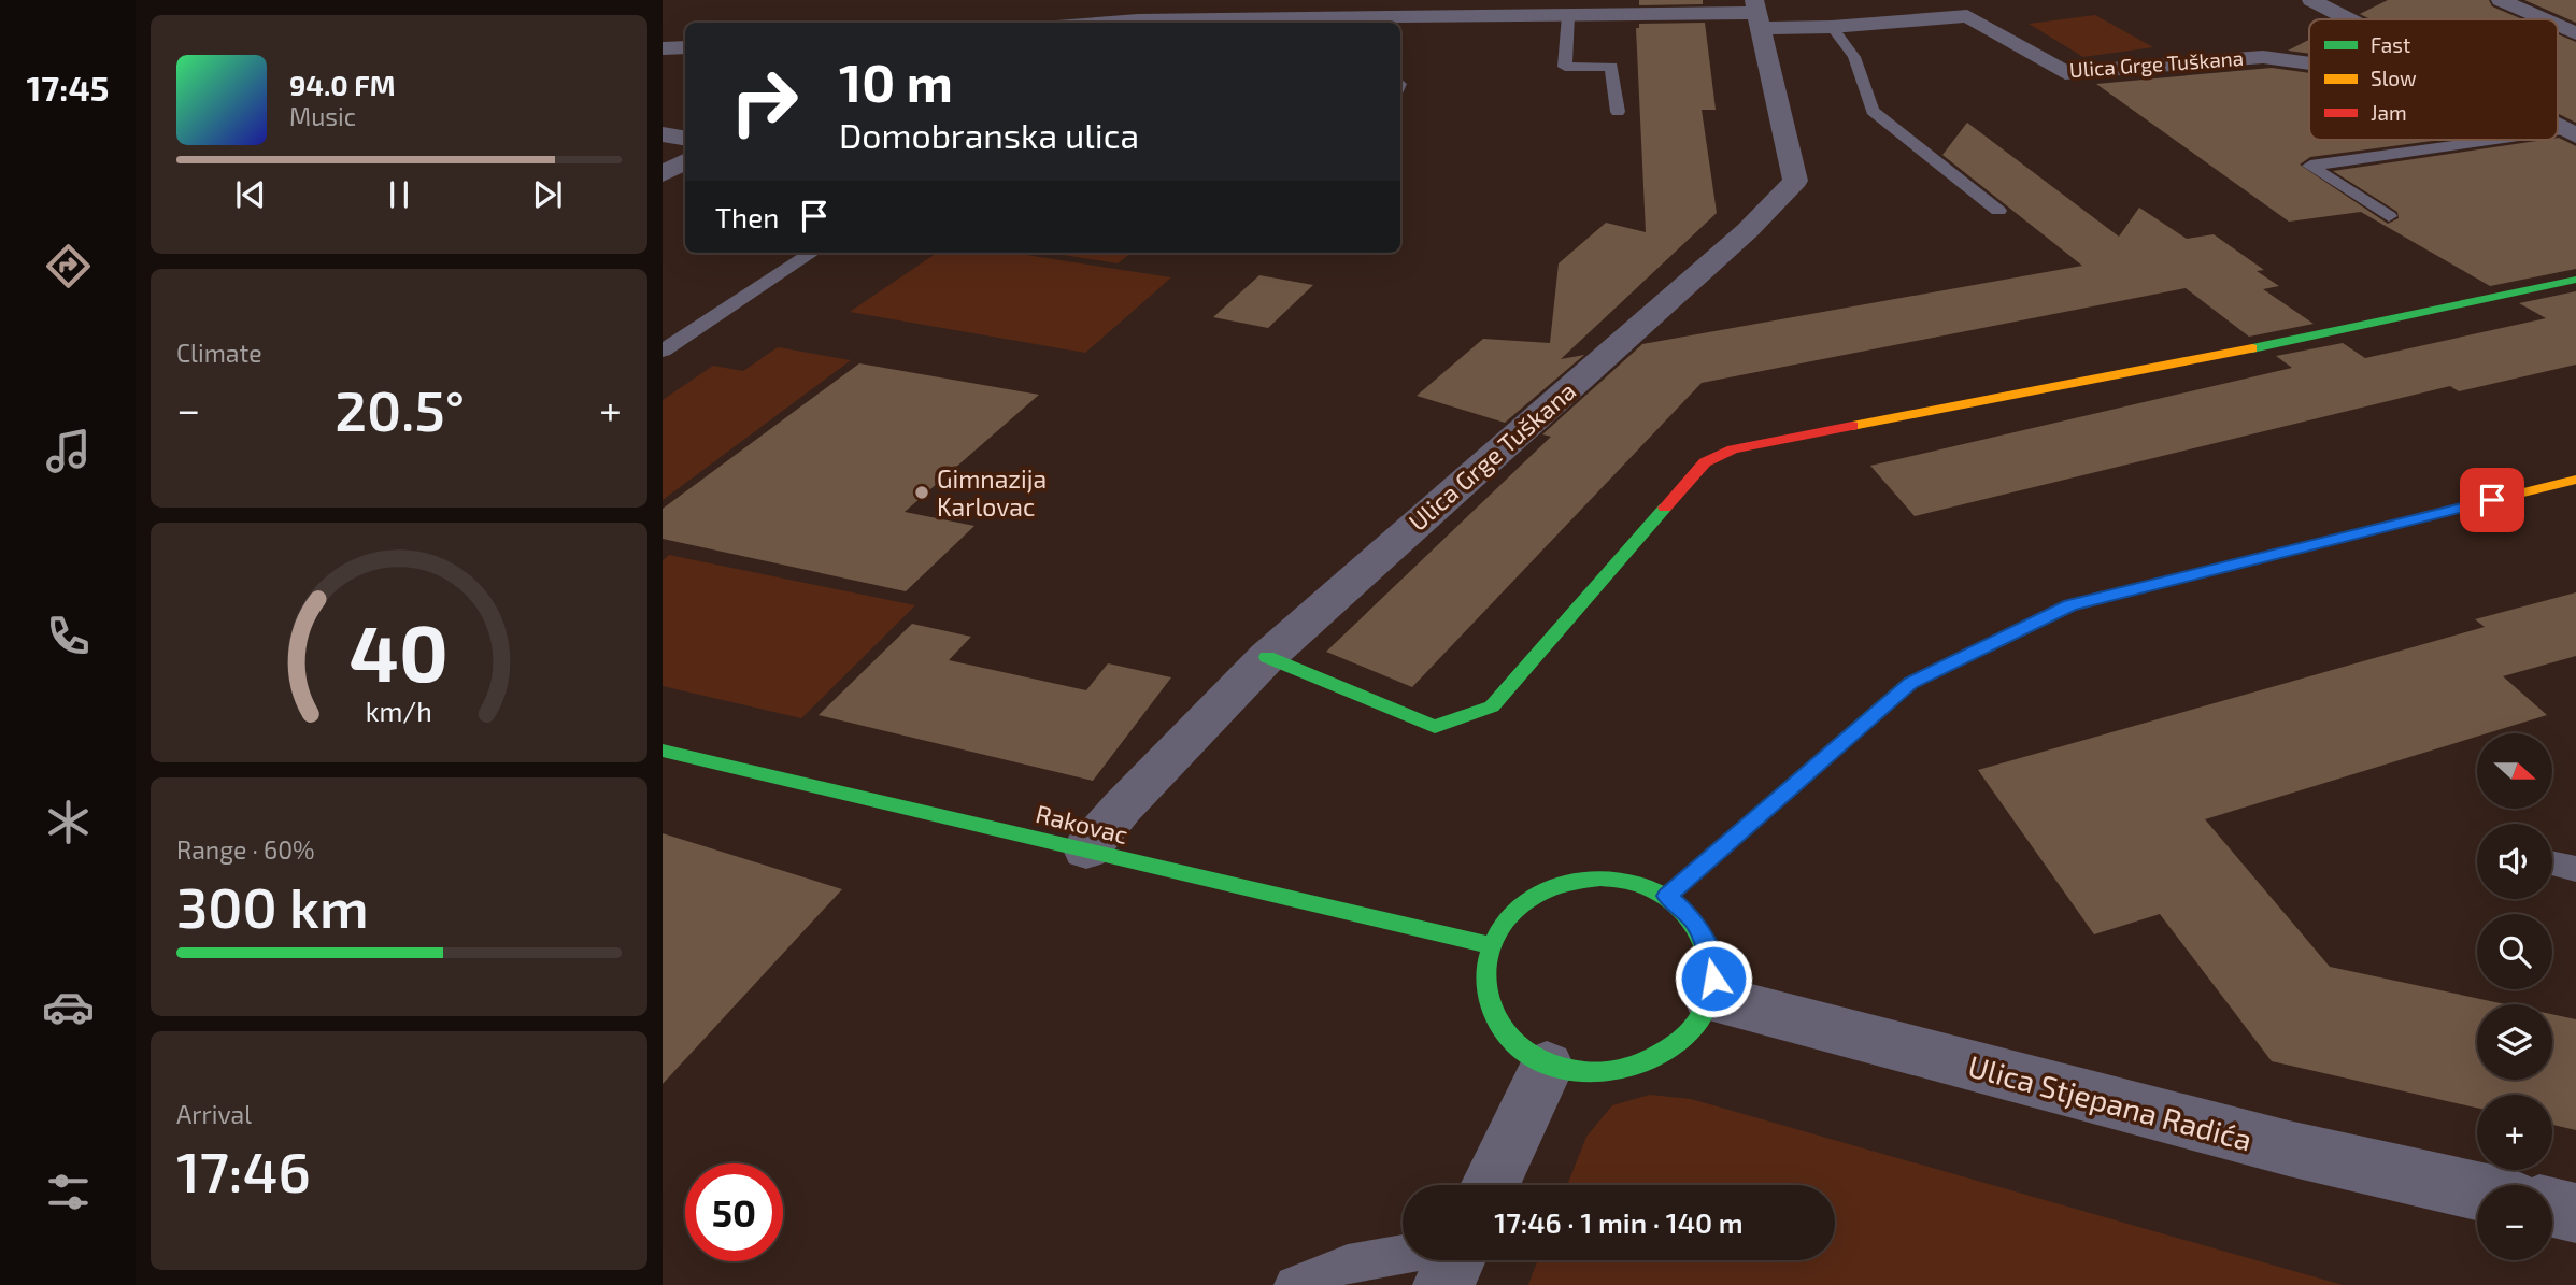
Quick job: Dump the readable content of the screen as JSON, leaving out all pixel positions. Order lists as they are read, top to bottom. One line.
{"streets":{"main road":["Rakovac"],"street":["Ulica Grge Tuškana","Ulica Stjepana Radića"]},"crossings":[["Ulica Grge Tuškana","Rakovac"],["Rakovac","Ulica Stjepana Radića"]],"places":["Gimnazija Karlovac"],"legend":["Fast","Slow","Jam"],"north":"right","page":{"tabs":"17:45","turn":["10 m","Domobranska ulica"],"song":["94.0 FM","Music"],"then":"Then","tile":["Climate",["Range · 60%","300 km"],["Arrival","17:46"]],"heat":["−","20.5°","+"],"map_buttons":["+","−"],"limit":"50","trip":"17:46 · 1 min · 140 m","gauge":["40","km/h"]}}
